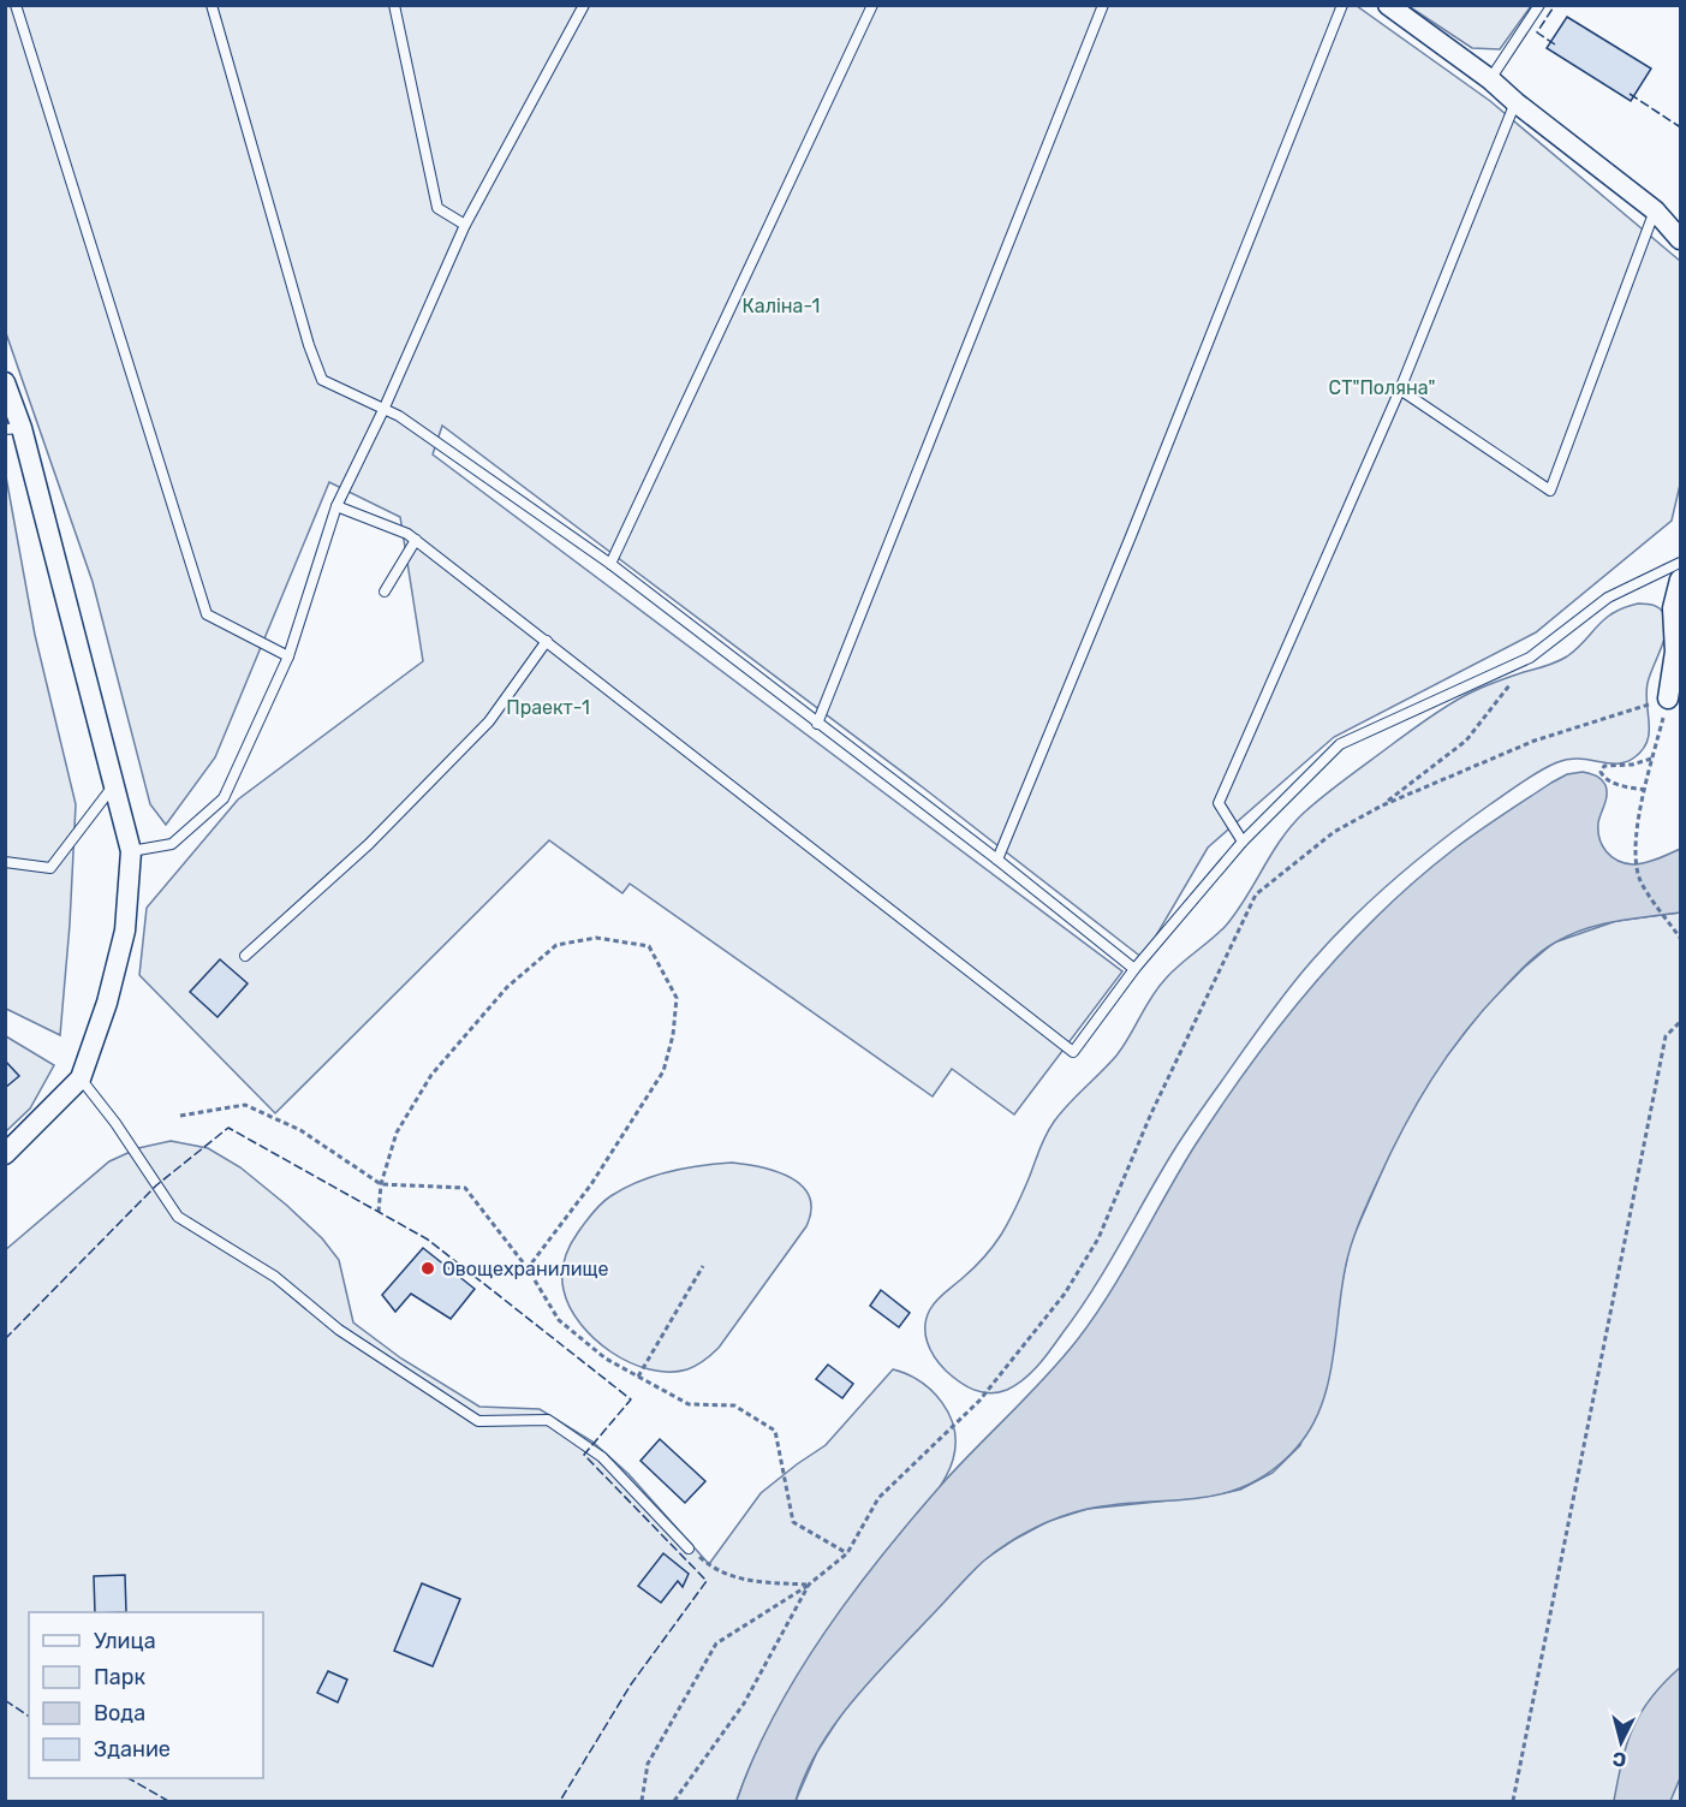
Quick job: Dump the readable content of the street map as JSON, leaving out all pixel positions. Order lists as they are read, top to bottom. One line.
{"parks":["Каліна-1","СТ\"Поляна\"","Праект-1"],"places":["Овощехранилище"],"legend":["Улица","Парк","Вода","Здание"],"north":"bottom"}
